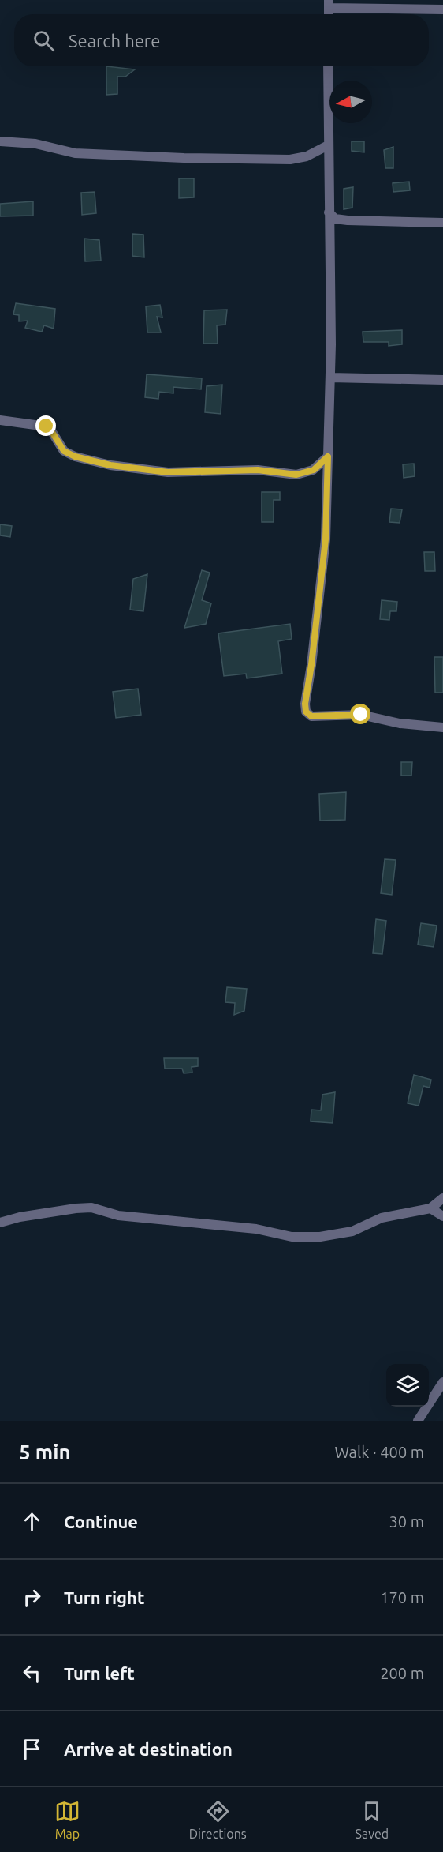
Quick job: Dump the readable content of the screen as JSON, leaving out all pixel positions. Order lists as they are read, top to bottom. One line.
{"north":"left","page":{"search":"Search here","heading":["5 min","Walk · 400 m"],"list":[["Continue","30 m"],["Turn right","170 m"],["Turn left","200 m"],"Arrive at destination"],"nav":["Map","Directions","Saved"]}}
